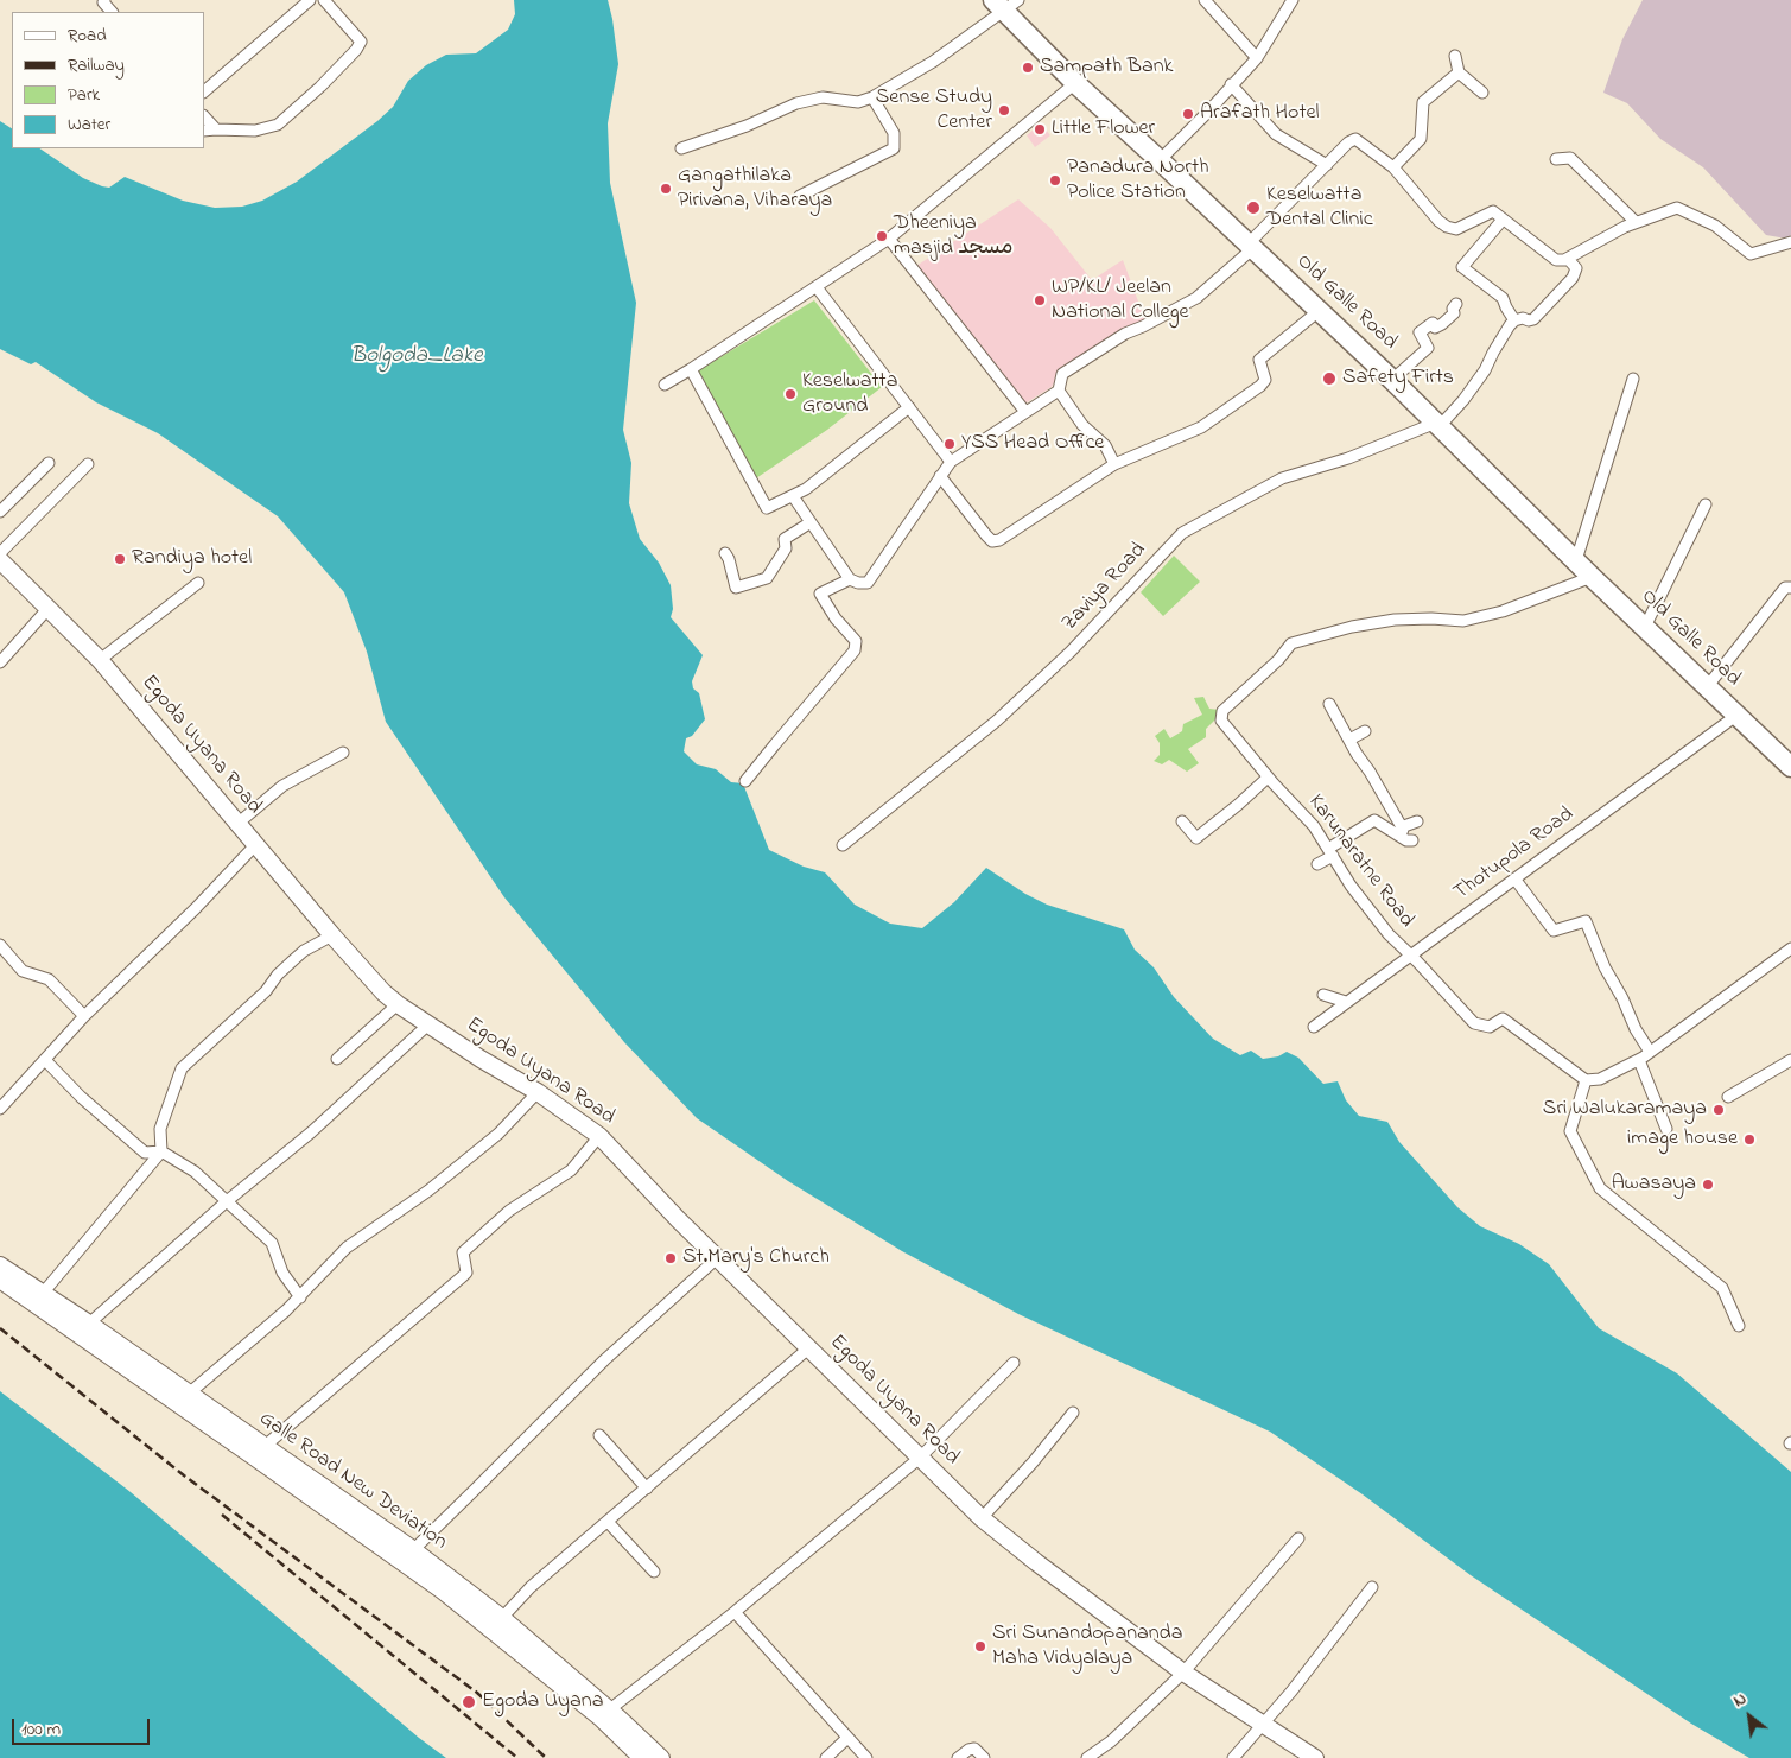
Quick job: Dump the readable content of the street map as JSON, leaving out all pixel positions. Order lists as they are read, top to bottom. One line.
{"streets":{"highway":["Old Galle Road"],"main road":["Egoda Uyana Road","Galle Road New Deviation"],"street":["Zaviya Road","Thotupola Road","Karunaratne Road"]},"crossings":[["Old Galle Road","Zaviya Road"],["Old Galle Road","Thotupola Road"],["Old Galle Road","Karunaratne Road"],["Thotupola Road","Karunaratne Road"]],"water":["Bolgoda_Lake"],"places":["Sampath Bank","Sense Study Center","Arafath Hotel","Little Flower","Panadura North Police Station","Gangathilaka Pirivana, Viharaya","Keselwatta Dental Clinic","Dheeniya masjid مسجد","WP/KL/ Jeelan National College","Safety Firts","Keselwatta Ground","YSS Head Office","Randiya hotel","Sri Walukaramaya","image house","Awasaya","St.Mary's Church","Sri Sunandopananda Maha Vidyalaya","Egoda Uyana"],"legend":["Road","Railway","Park","Water"],"scale_bar":"100 m","north":"top left"}
